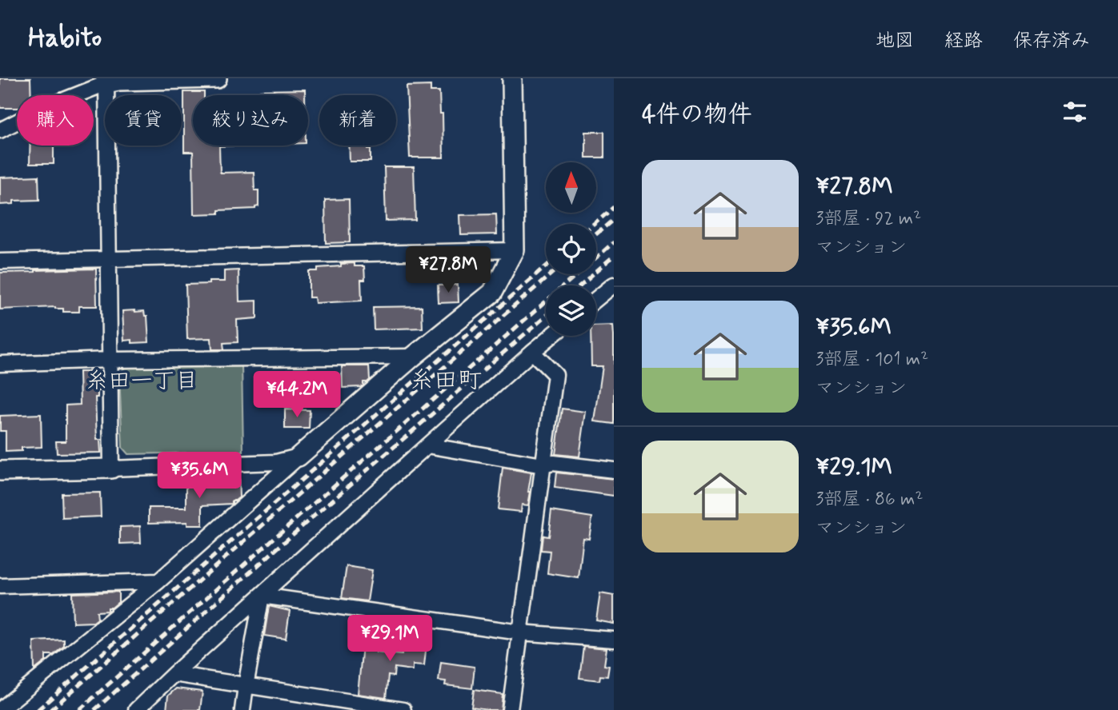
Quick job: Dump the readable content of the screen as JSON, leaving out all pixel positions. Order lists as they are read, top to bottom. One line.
{"districts":["糸田町","糸田一丁目"],"north":"top","page":{"header":"Habito","nav":["地図","経路","保存済み"],"heading":"4件の物件","chip":["購入","賃貸","絞り込み","新着"],"list":[{"name":"¥27.8M","note":"3部屋 · 92 m² · マンション"},{"name":"¥35.6M","note":"3部屋 · 101 m² · マンション"},{"name":"¥29.1M","note":"3部屋 · 86 m² · マンション"}],"price":["¥27.8M","¥44.2M","¥35.6M","¥29.1M"]}}
